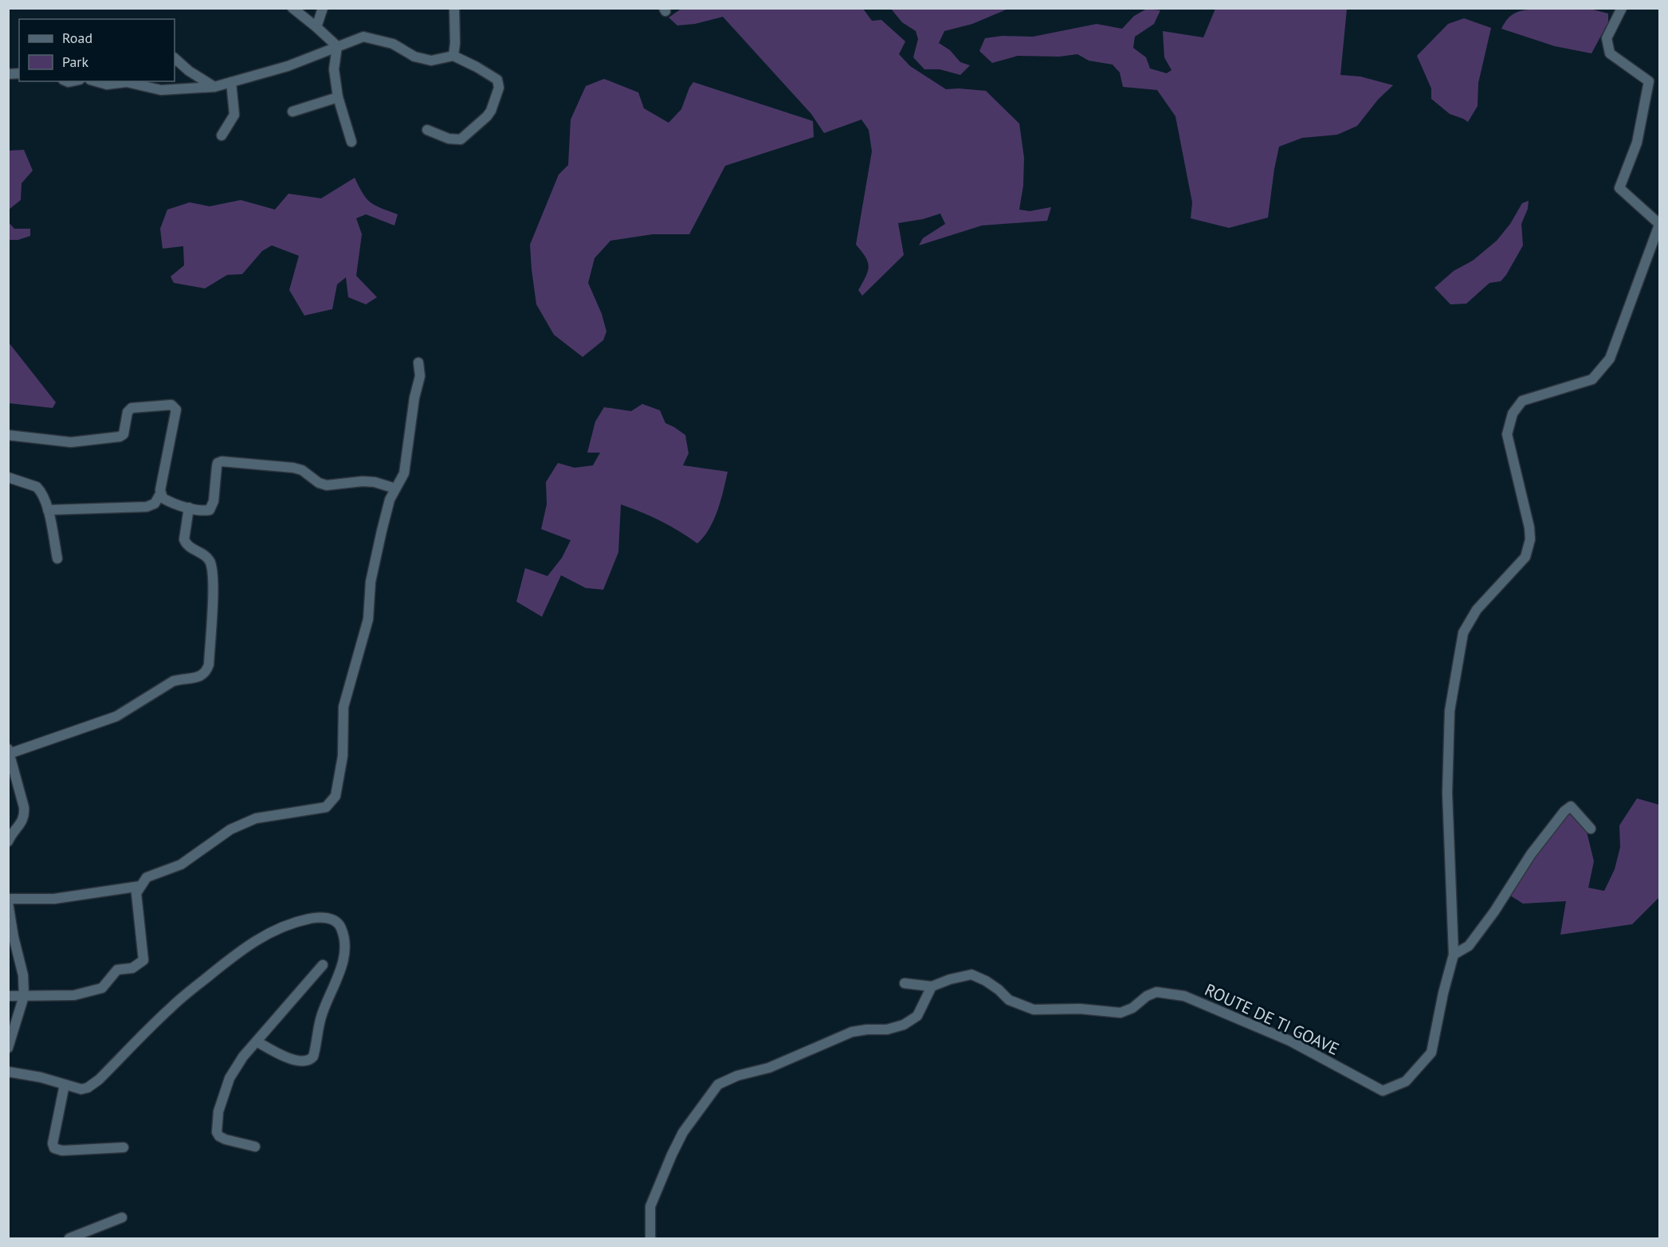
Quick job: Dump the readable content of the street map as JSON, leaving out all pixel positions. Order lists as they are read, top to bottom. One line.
{"streets":{"street":["ROUTE DE TI GOAVE"]},"legend":["Road","Park"]}
